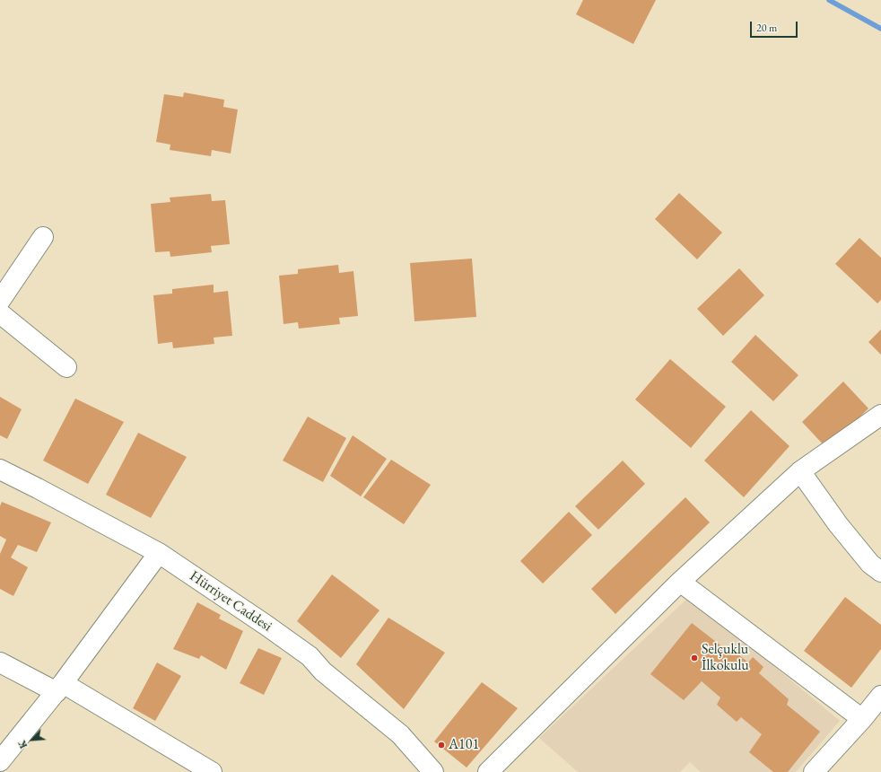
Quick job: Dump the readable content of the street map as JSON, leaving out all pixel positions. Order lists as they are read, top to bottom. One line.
{"streets":{"street":["Hürriyet Caddesi"]},"places":["Selçuklu İlkokulu","A101"],"scale_bar":"20 m","north":"bottom left"}
